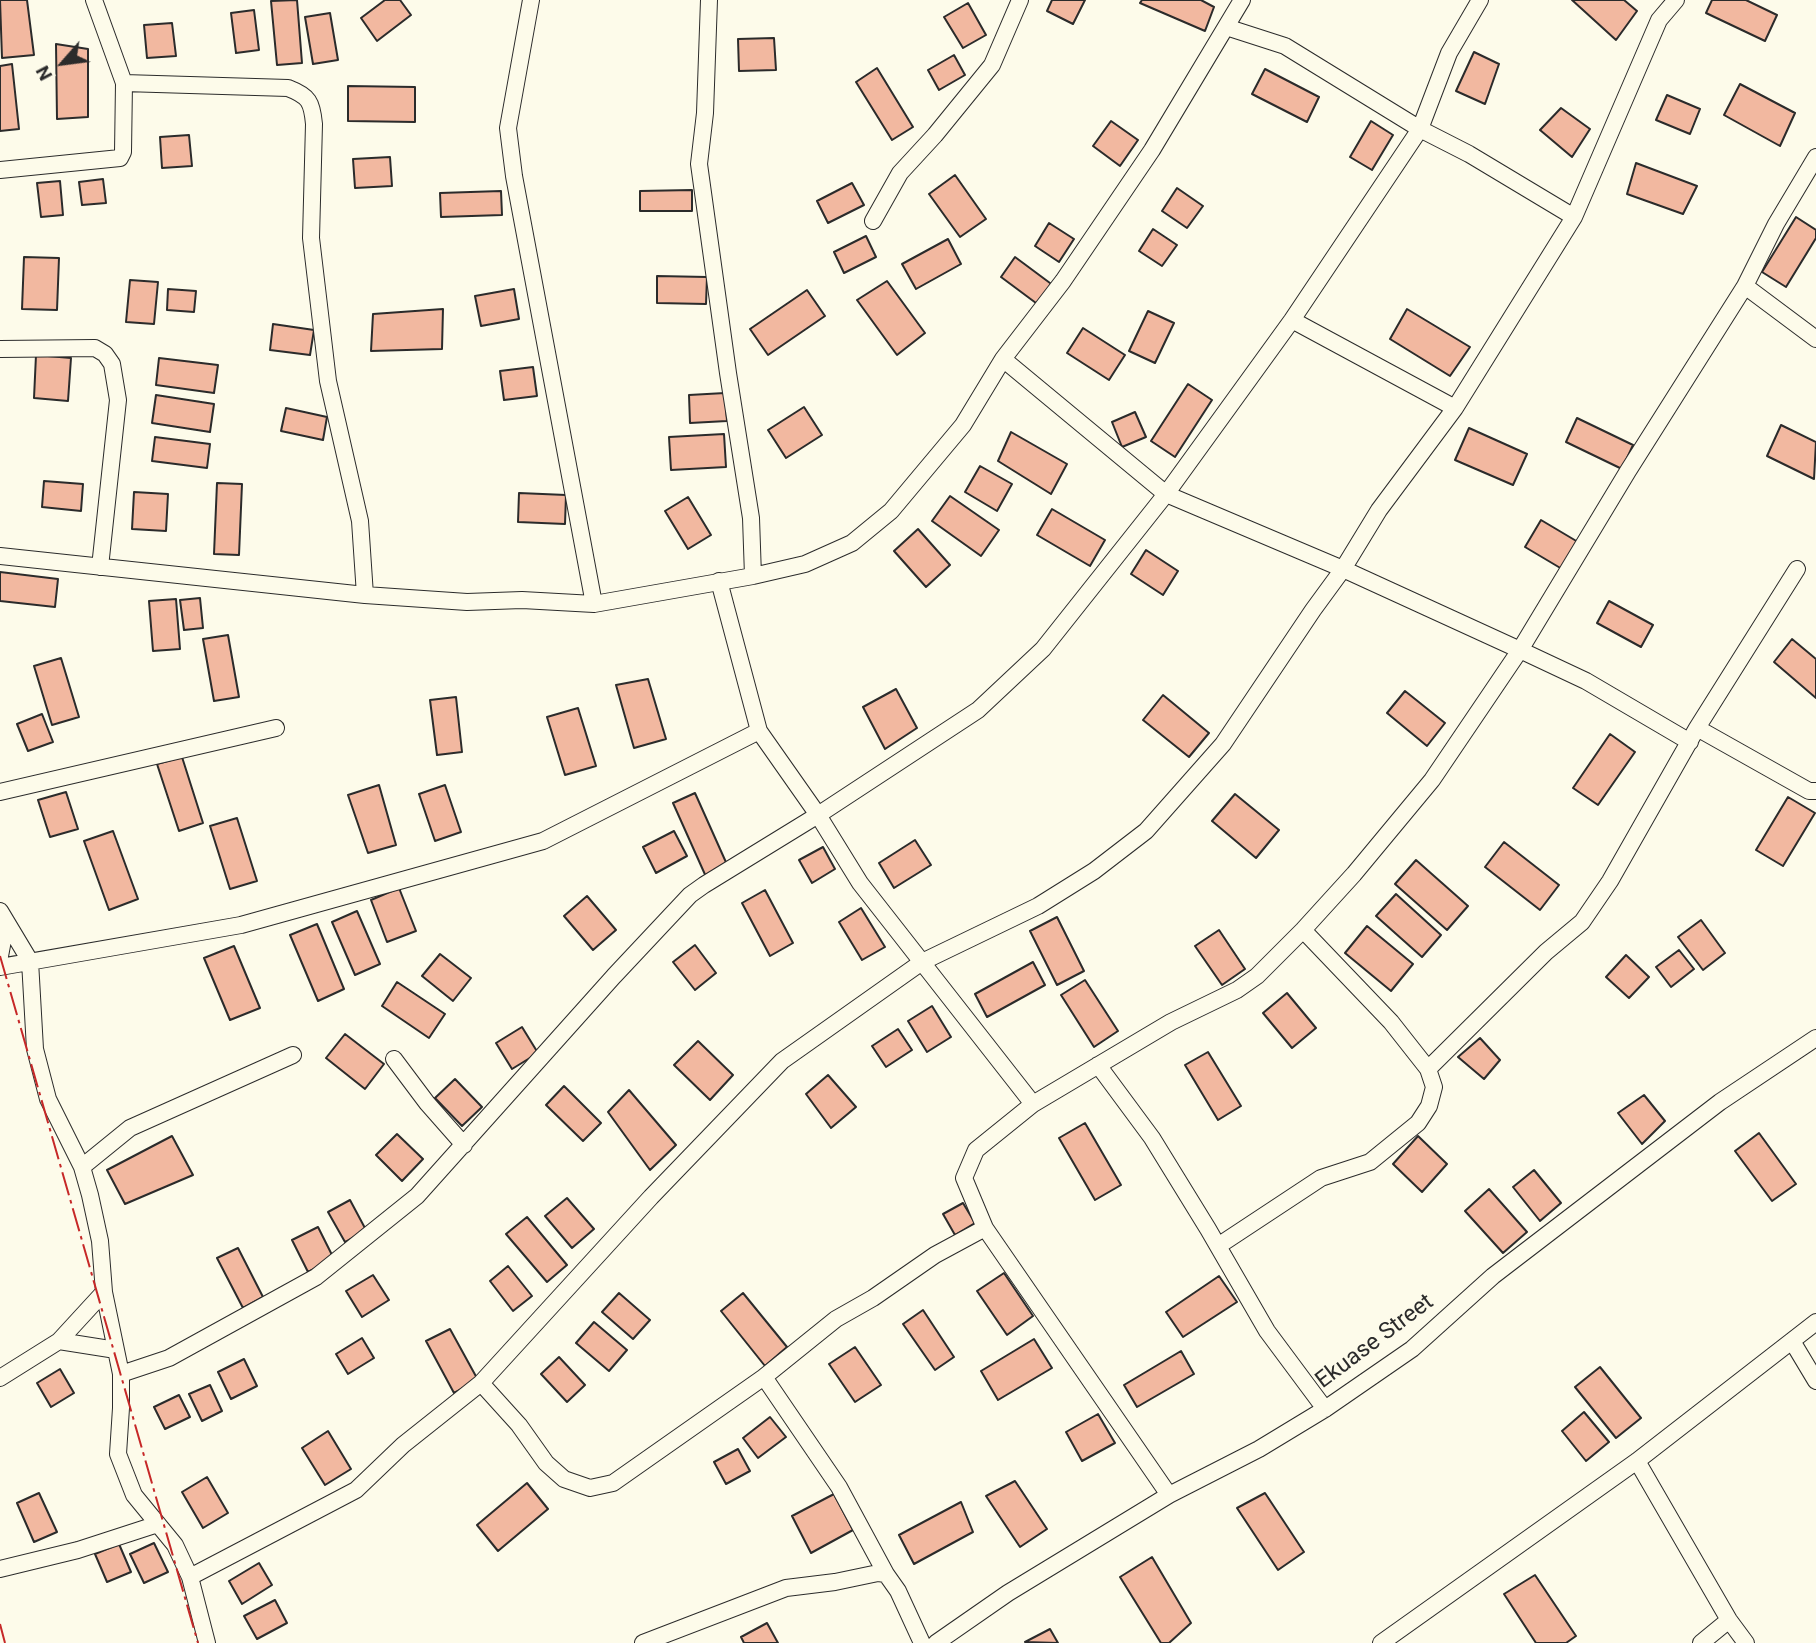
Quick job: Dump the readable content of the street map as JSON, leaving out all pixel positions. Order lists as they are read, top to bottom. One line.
{"streets":{"street":["Ekuase Street"]},"north":"bottom left"}
